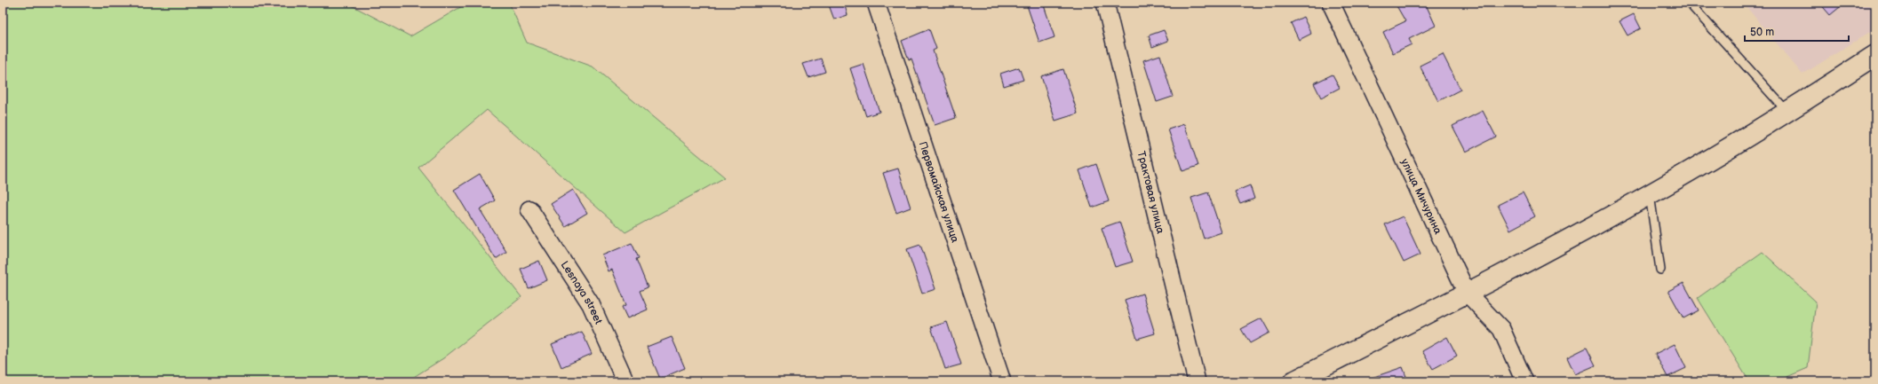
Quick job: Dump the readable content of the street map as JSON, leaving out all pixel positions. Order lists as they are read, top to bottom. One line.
{"streets":{"street":["Первомайская улица","Трактовая улица","улица Мичурина","Lesnaya street"]},"scale_bar":"50 m"}
